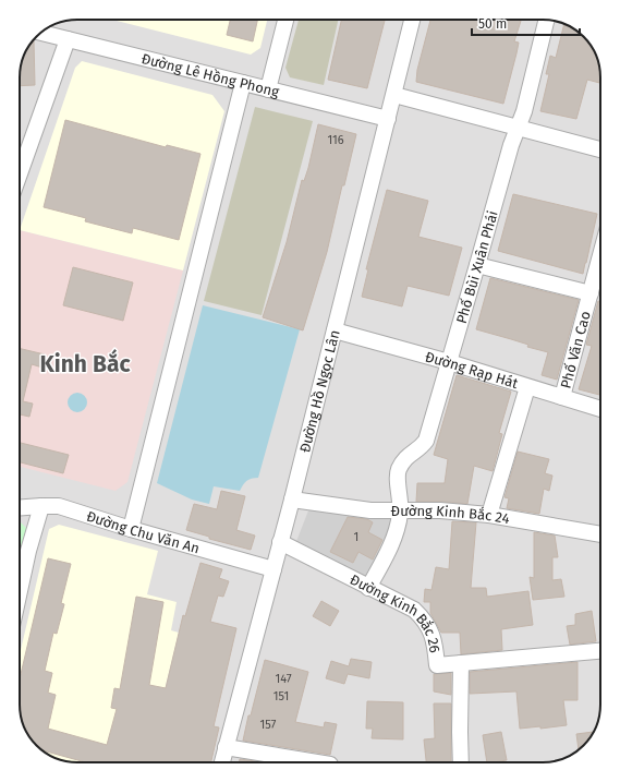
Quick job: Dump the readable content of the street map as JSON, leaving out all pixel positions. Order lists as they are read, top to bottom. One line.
{"streets":{"street":["Đường Lê Hồng Phong","Phố Bùi Xuân Phái","Phố Văn Cao","Đường Rạp Hát","Đường Hồ Ngọc Lân","Đường Kinh Bắc 24","Đường Chu Văn An","Đường Kinh Bắc 26"]},"crossings":[["Đường Lê Hồng Phong","Đường Hồ Ngọc Lân"],["Phố Bùi Xuân Phái","Đường Rạp Hát"],["Phố Bùi Xuân Phái","Đường Kinh Bắc 24"],["Phố Bùi Xuân Phái","Đường Kinh Bắc 26"],["Phố Văn Cao","Đường Rạp Hát"],["Đường Rạp Hát","Đường Hồ Ngọc Lân"],["Đường Hồ Ngọc Lân","Đường Kinh Bắc 24"],["Đường Hồ Ngọc Lân","Đường Chu Văn An"],["Đường Hồ Ngọc Lân","Đường Kinh Bắc 26"]],"districts":["Kinh Bắc"],"house_numbers":["116","1","147","151","157"],"scale_bar":"50 m"}
